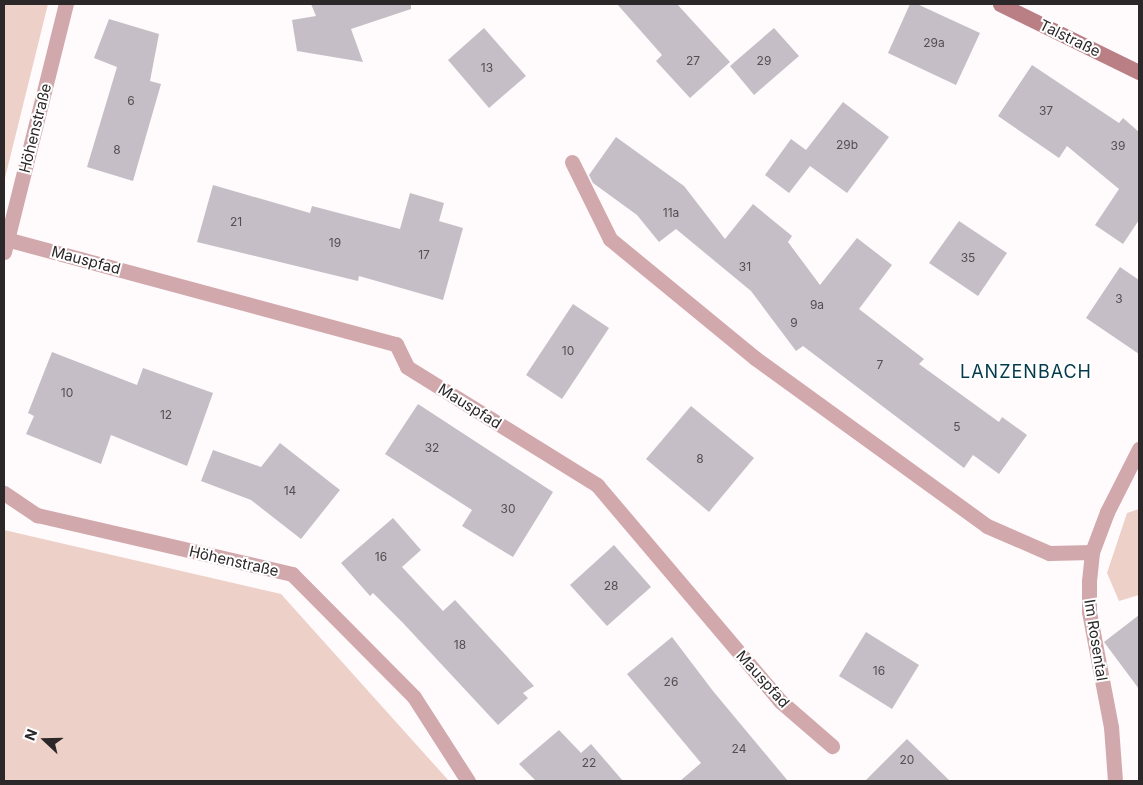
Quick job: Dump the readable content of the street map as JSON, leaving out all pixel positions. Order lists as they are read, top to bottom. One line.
{"streets":{"main road":["Talstraße"],"street":["Höhenstraße","Mauspfad","Im Rosental"]},"crossings":[["Höhenstraße","Mauspfad"]],"districts":["LANZENBACH"],"house_numbers":["29a","27","29","13","6","37","29b","39","8","11a","21","19","17","35","31","3","9a","9","10","7","10","12","5","32","8","14","30","16","28","18","16","26","24","20","22"],"north":"left"}
